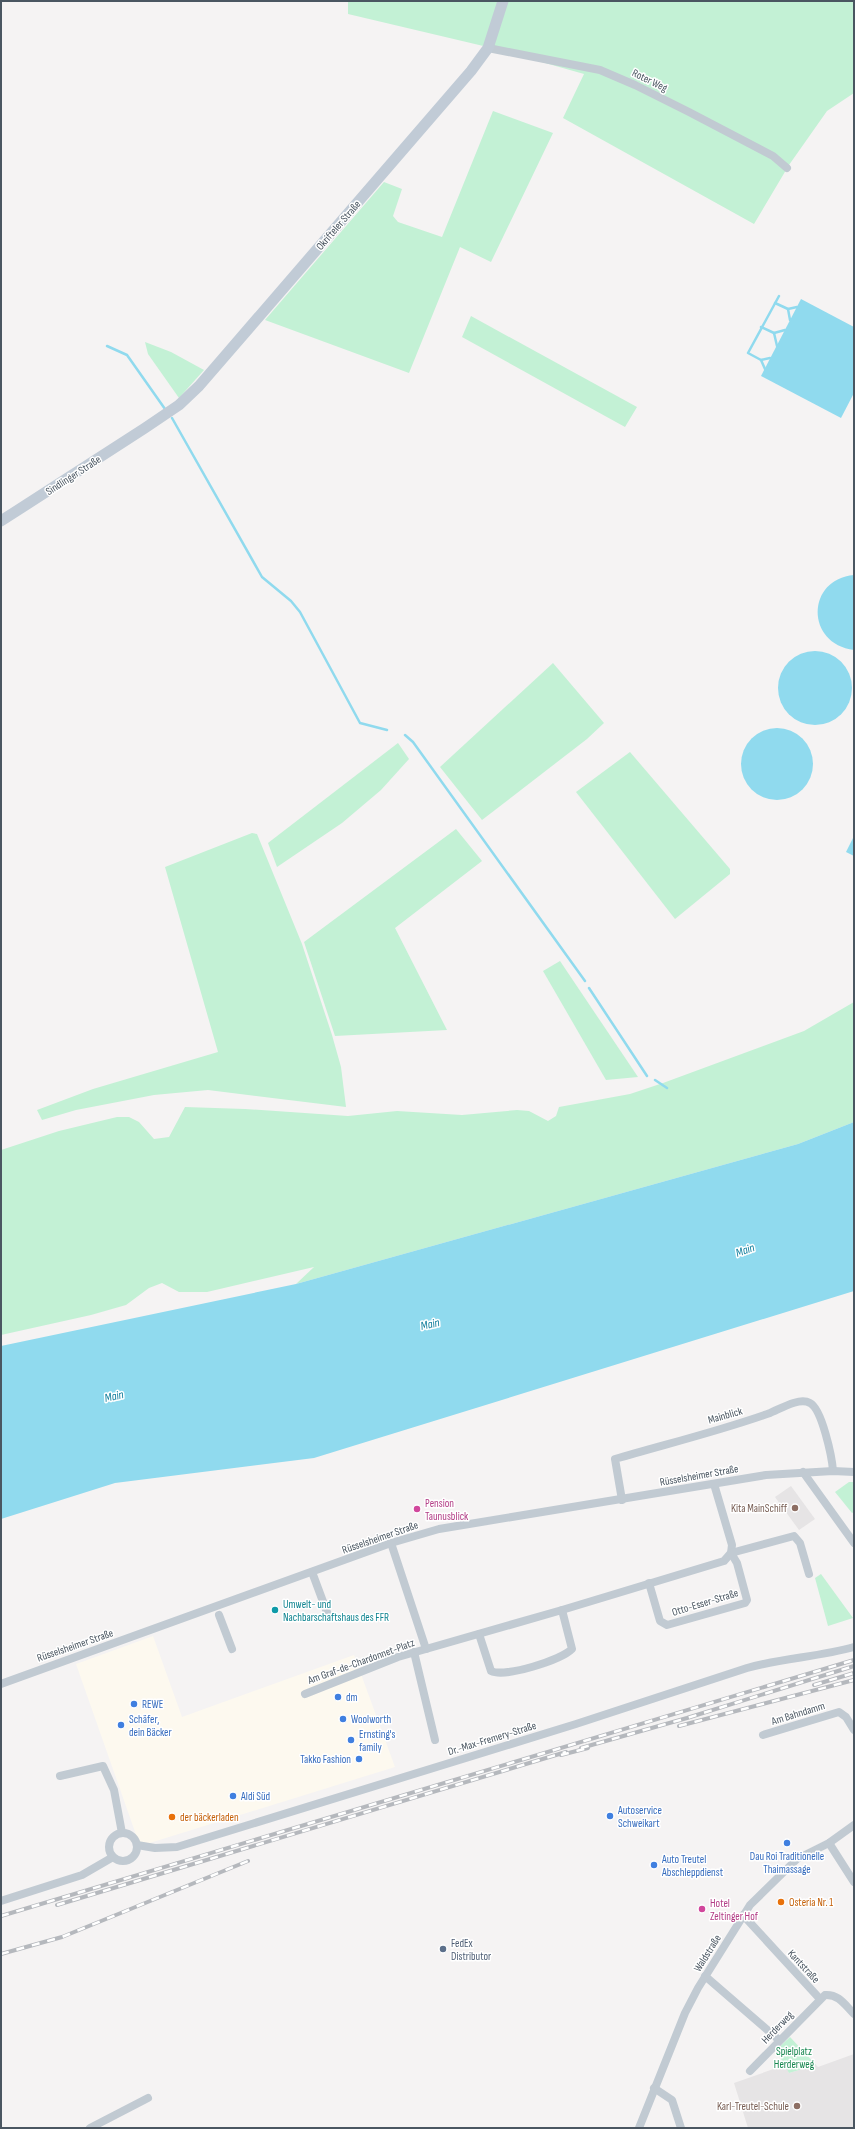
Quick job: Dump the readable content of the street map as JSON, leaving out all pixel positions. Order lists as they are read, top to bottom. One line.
{"streets":{"street":["Roter Weg","Okrifteler Straße","Sindlinger Straße","Mainblick","Rüsselsheimer Straße","Otto-Esser-Straße","Am Graf-de-Chardonnet-Platz","Am Bahndamm","Dr.-Max-Fremery-Straße","Waldstraße","Kantstraße","Herderweg"]},"crossings":[["Roter Weg","Okrifteler Straße"],["Okrifteler Straße","Sindlinger Straße"],["Mainblick","Rüsselsheimer Straße"],["Rüsselsheimer Straße","Otto-Esser-Straße"],["Waldstraße","Kantstraße"],["Kantstraße","Herderweg"]],"water":["Main"],"parks":["Spielplatz Herderweg"],"places":["Kita MainSchiff","Pension Taunusblick","Umwelt- und Nachbarschaftshaus des FFR","dm","REWE","Woolworth","Schäfer, dein Bäcker","Ernsting's family","Takko Fashion","Aldi Süd","Autoservice Schweikart","der bäckerladen","Dau Roi Traditionelle Thaimassage","Auto Treutel Abschleppdienst","Osteria Nr. 1","Hotel Zeltinger Hof","FedEx Distributor","Karl-Treutel-Schule"]}
